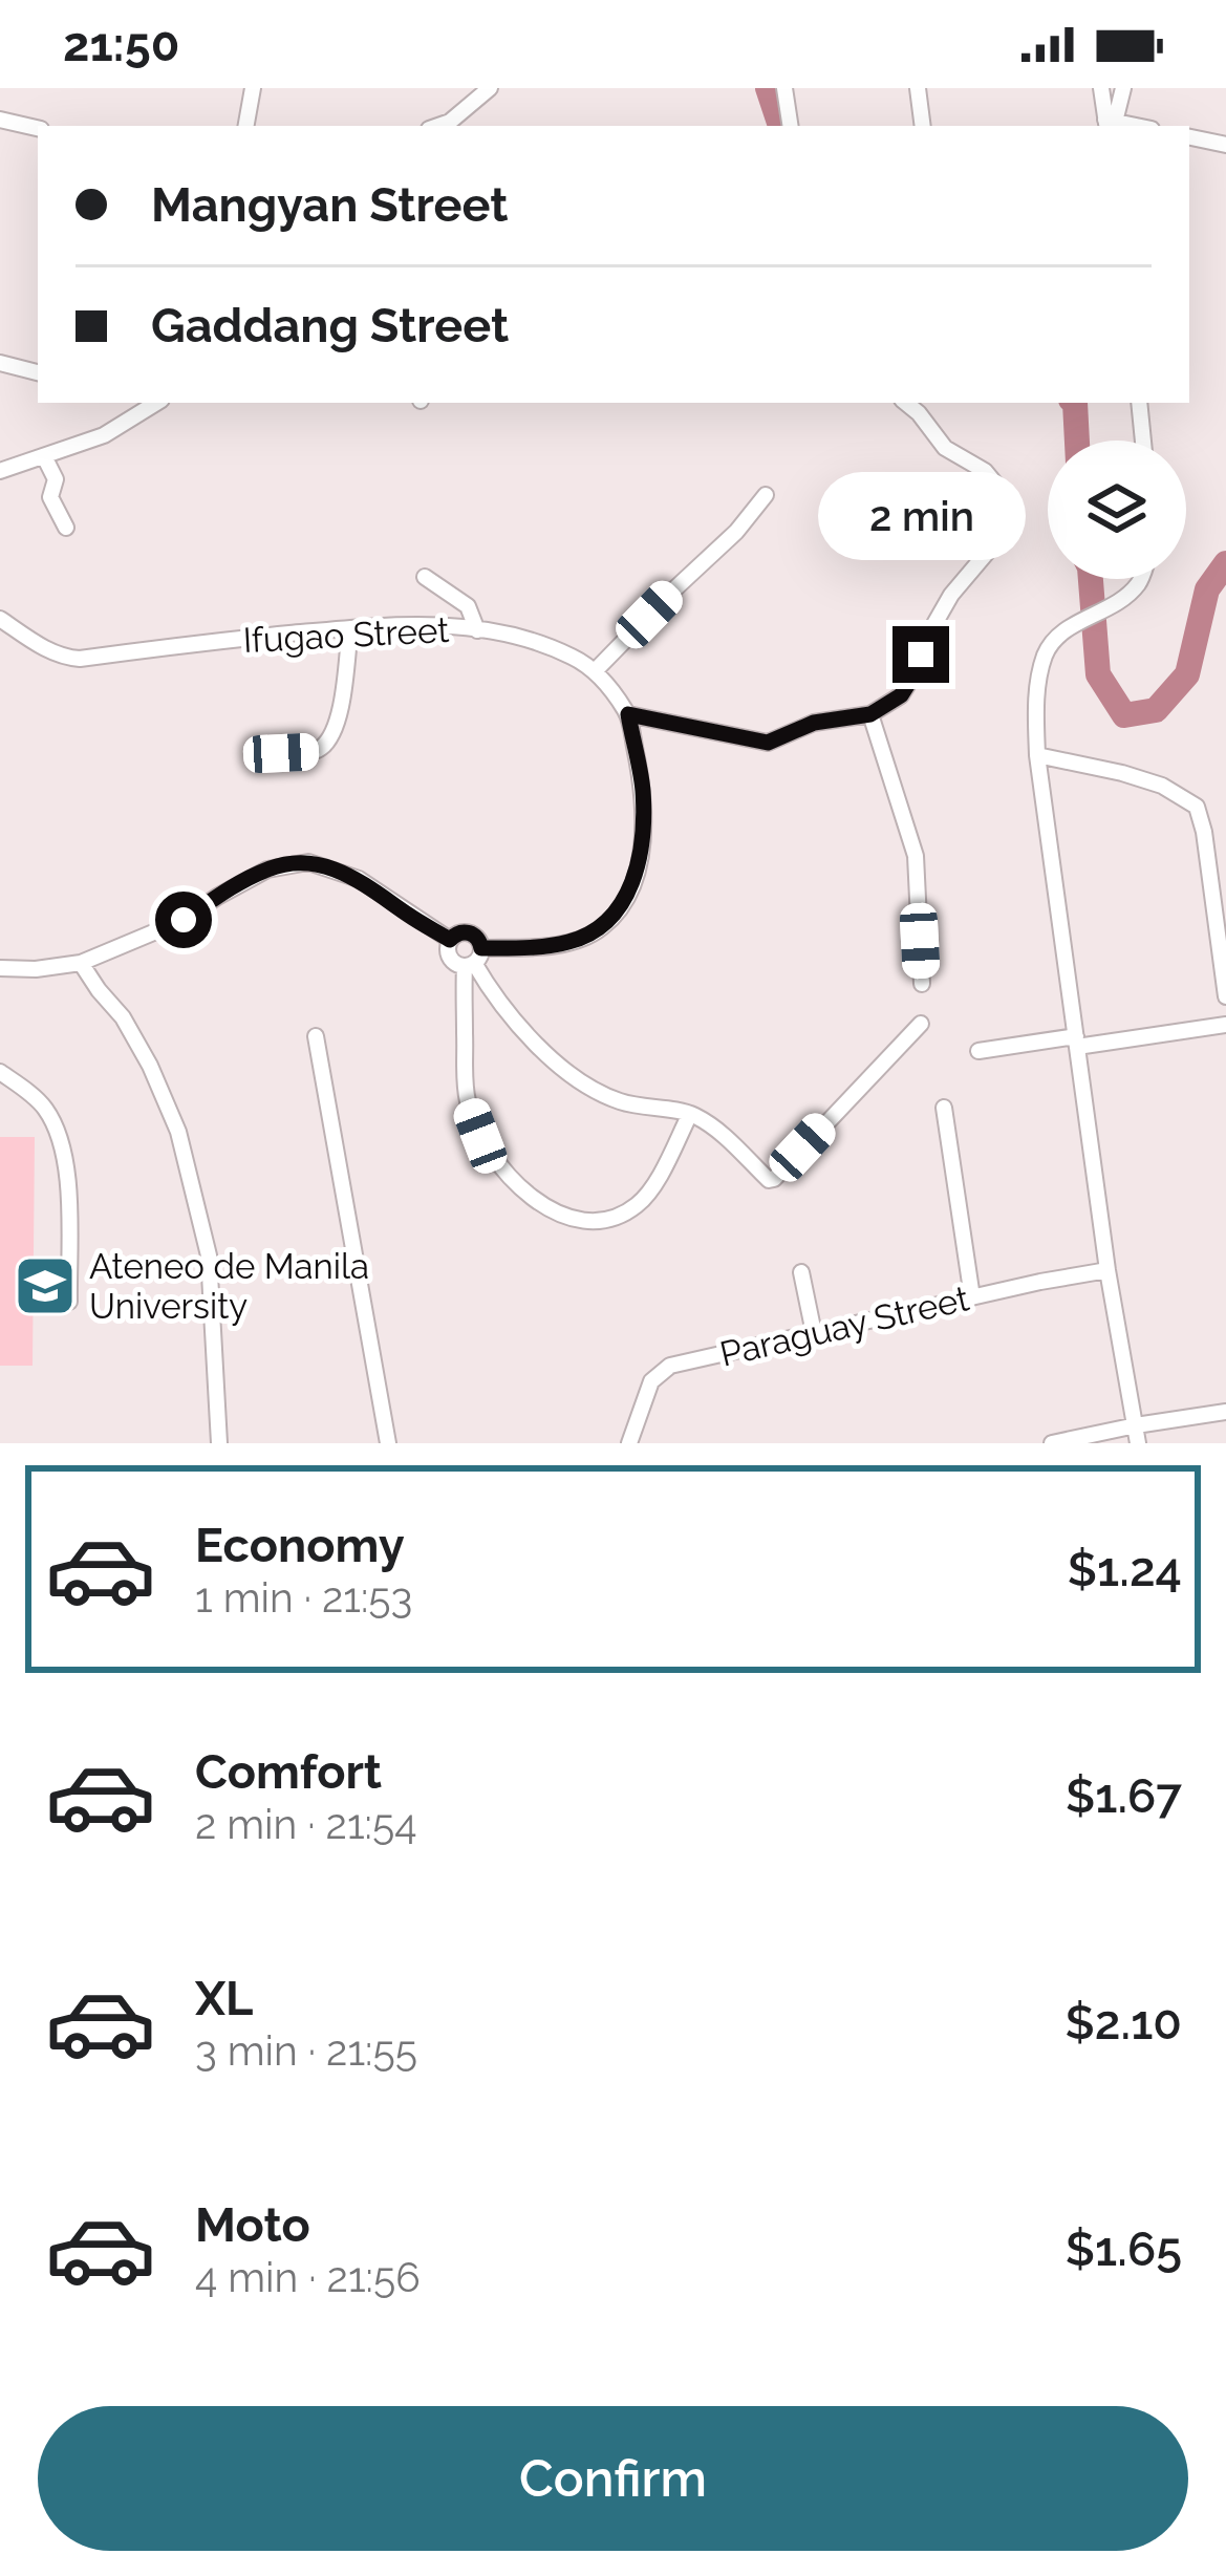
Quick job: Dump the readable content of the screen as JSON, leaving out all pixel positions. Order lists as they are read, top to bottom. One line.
{"streets":{"street":["Ifugao Street","Paraguay Street"]},"places":{"school or university":["Ateneo de Manila University"]},"page":{"status":"21:50","banner":["Mangyan Street","Gaddang Street"],"bubble":"2 min","list":[{"name":"Economy","note":"1 min · 21:53","value":"$1.24"},{"name":"Comfort","note":"2 min · 21:54","value":"$1.67"},{"name":"XL","note":"3 min · 21:55","value":"$2.10"},{"name":"Moto","note":"4 min · 21:56","value":"$1.65"}],"buttons":"Confirm"}}
